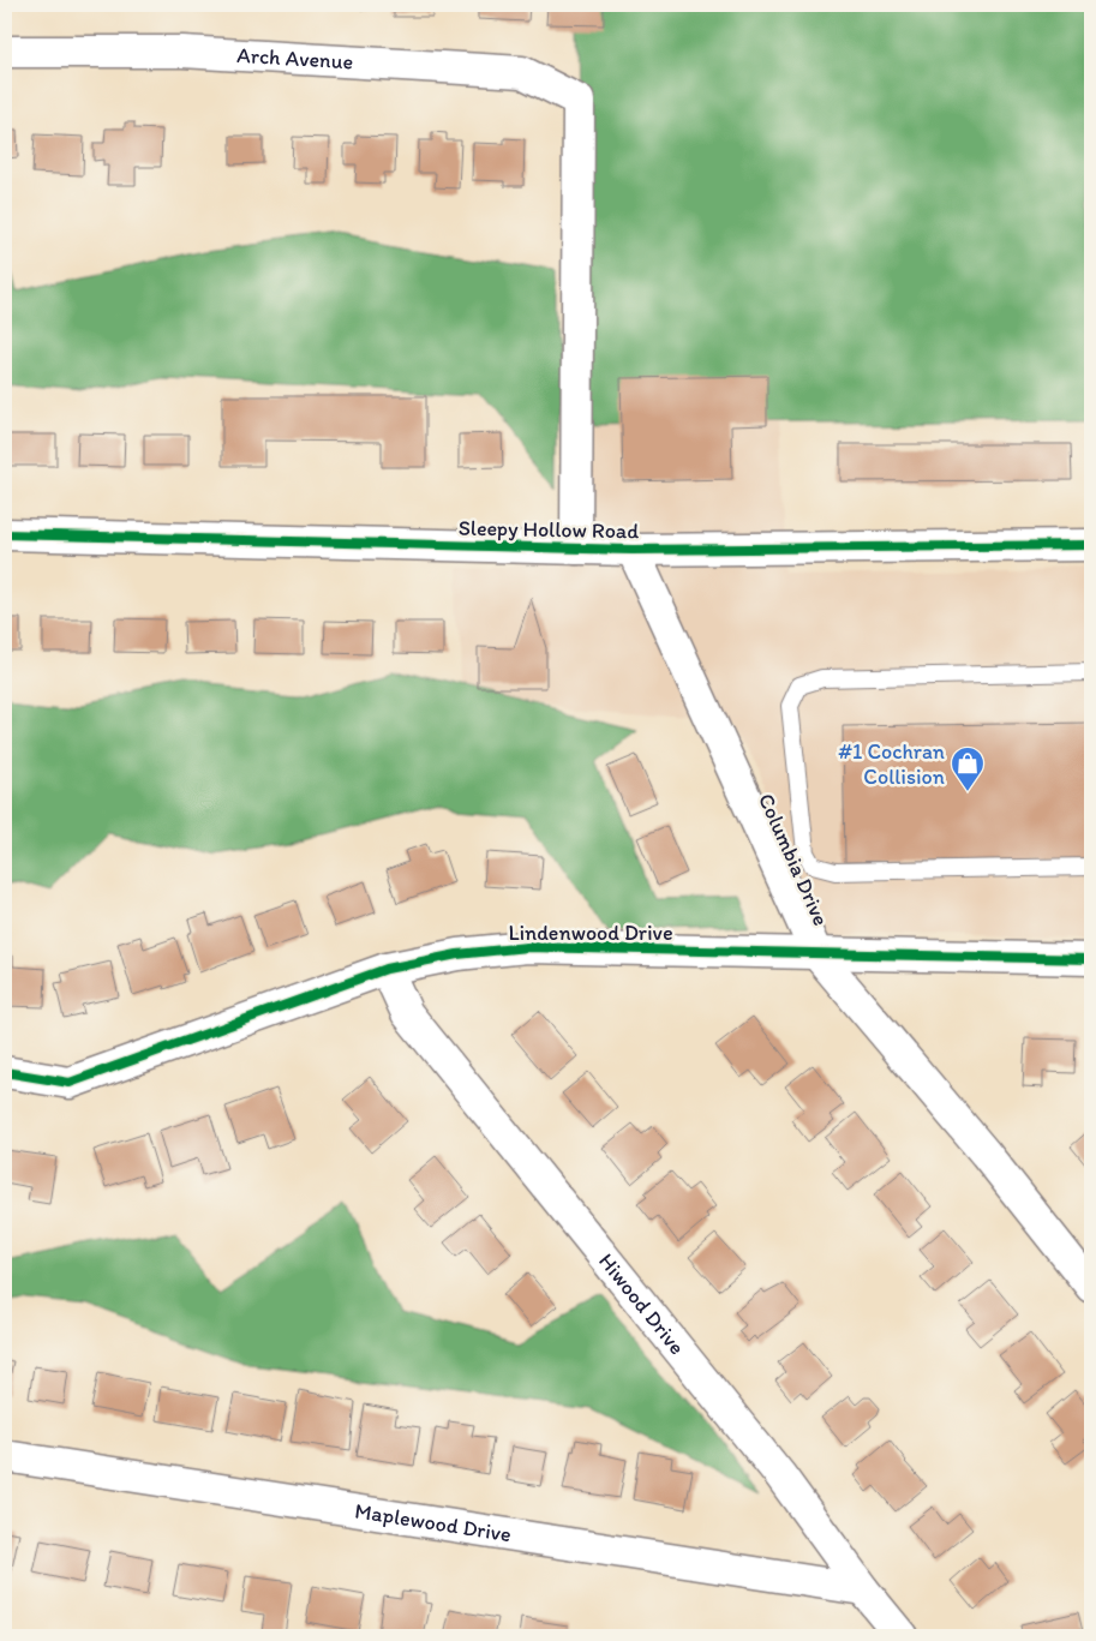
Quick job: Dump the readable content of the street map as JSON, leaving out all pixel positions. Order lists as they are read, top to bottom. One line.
{"streets":{"street":["Arch Avenue","Sleepy Hollow Road","Columbia Drive","Lindenwood Drive","Hiwood Drive","Maplewood Drive"]},"crossings":[["Arch Avenue","Sleepy Hollow Road"],["Sleepy Hollow Road","Columbia Drive"],["Columbia Drive","Lindenwood Drive"],["Lindenwood Drive","Hiwood Drive"],["Hiwood Drive","Maplewood Drive"]],"places":{"shop":["#1 Cochran Collision"]}}
